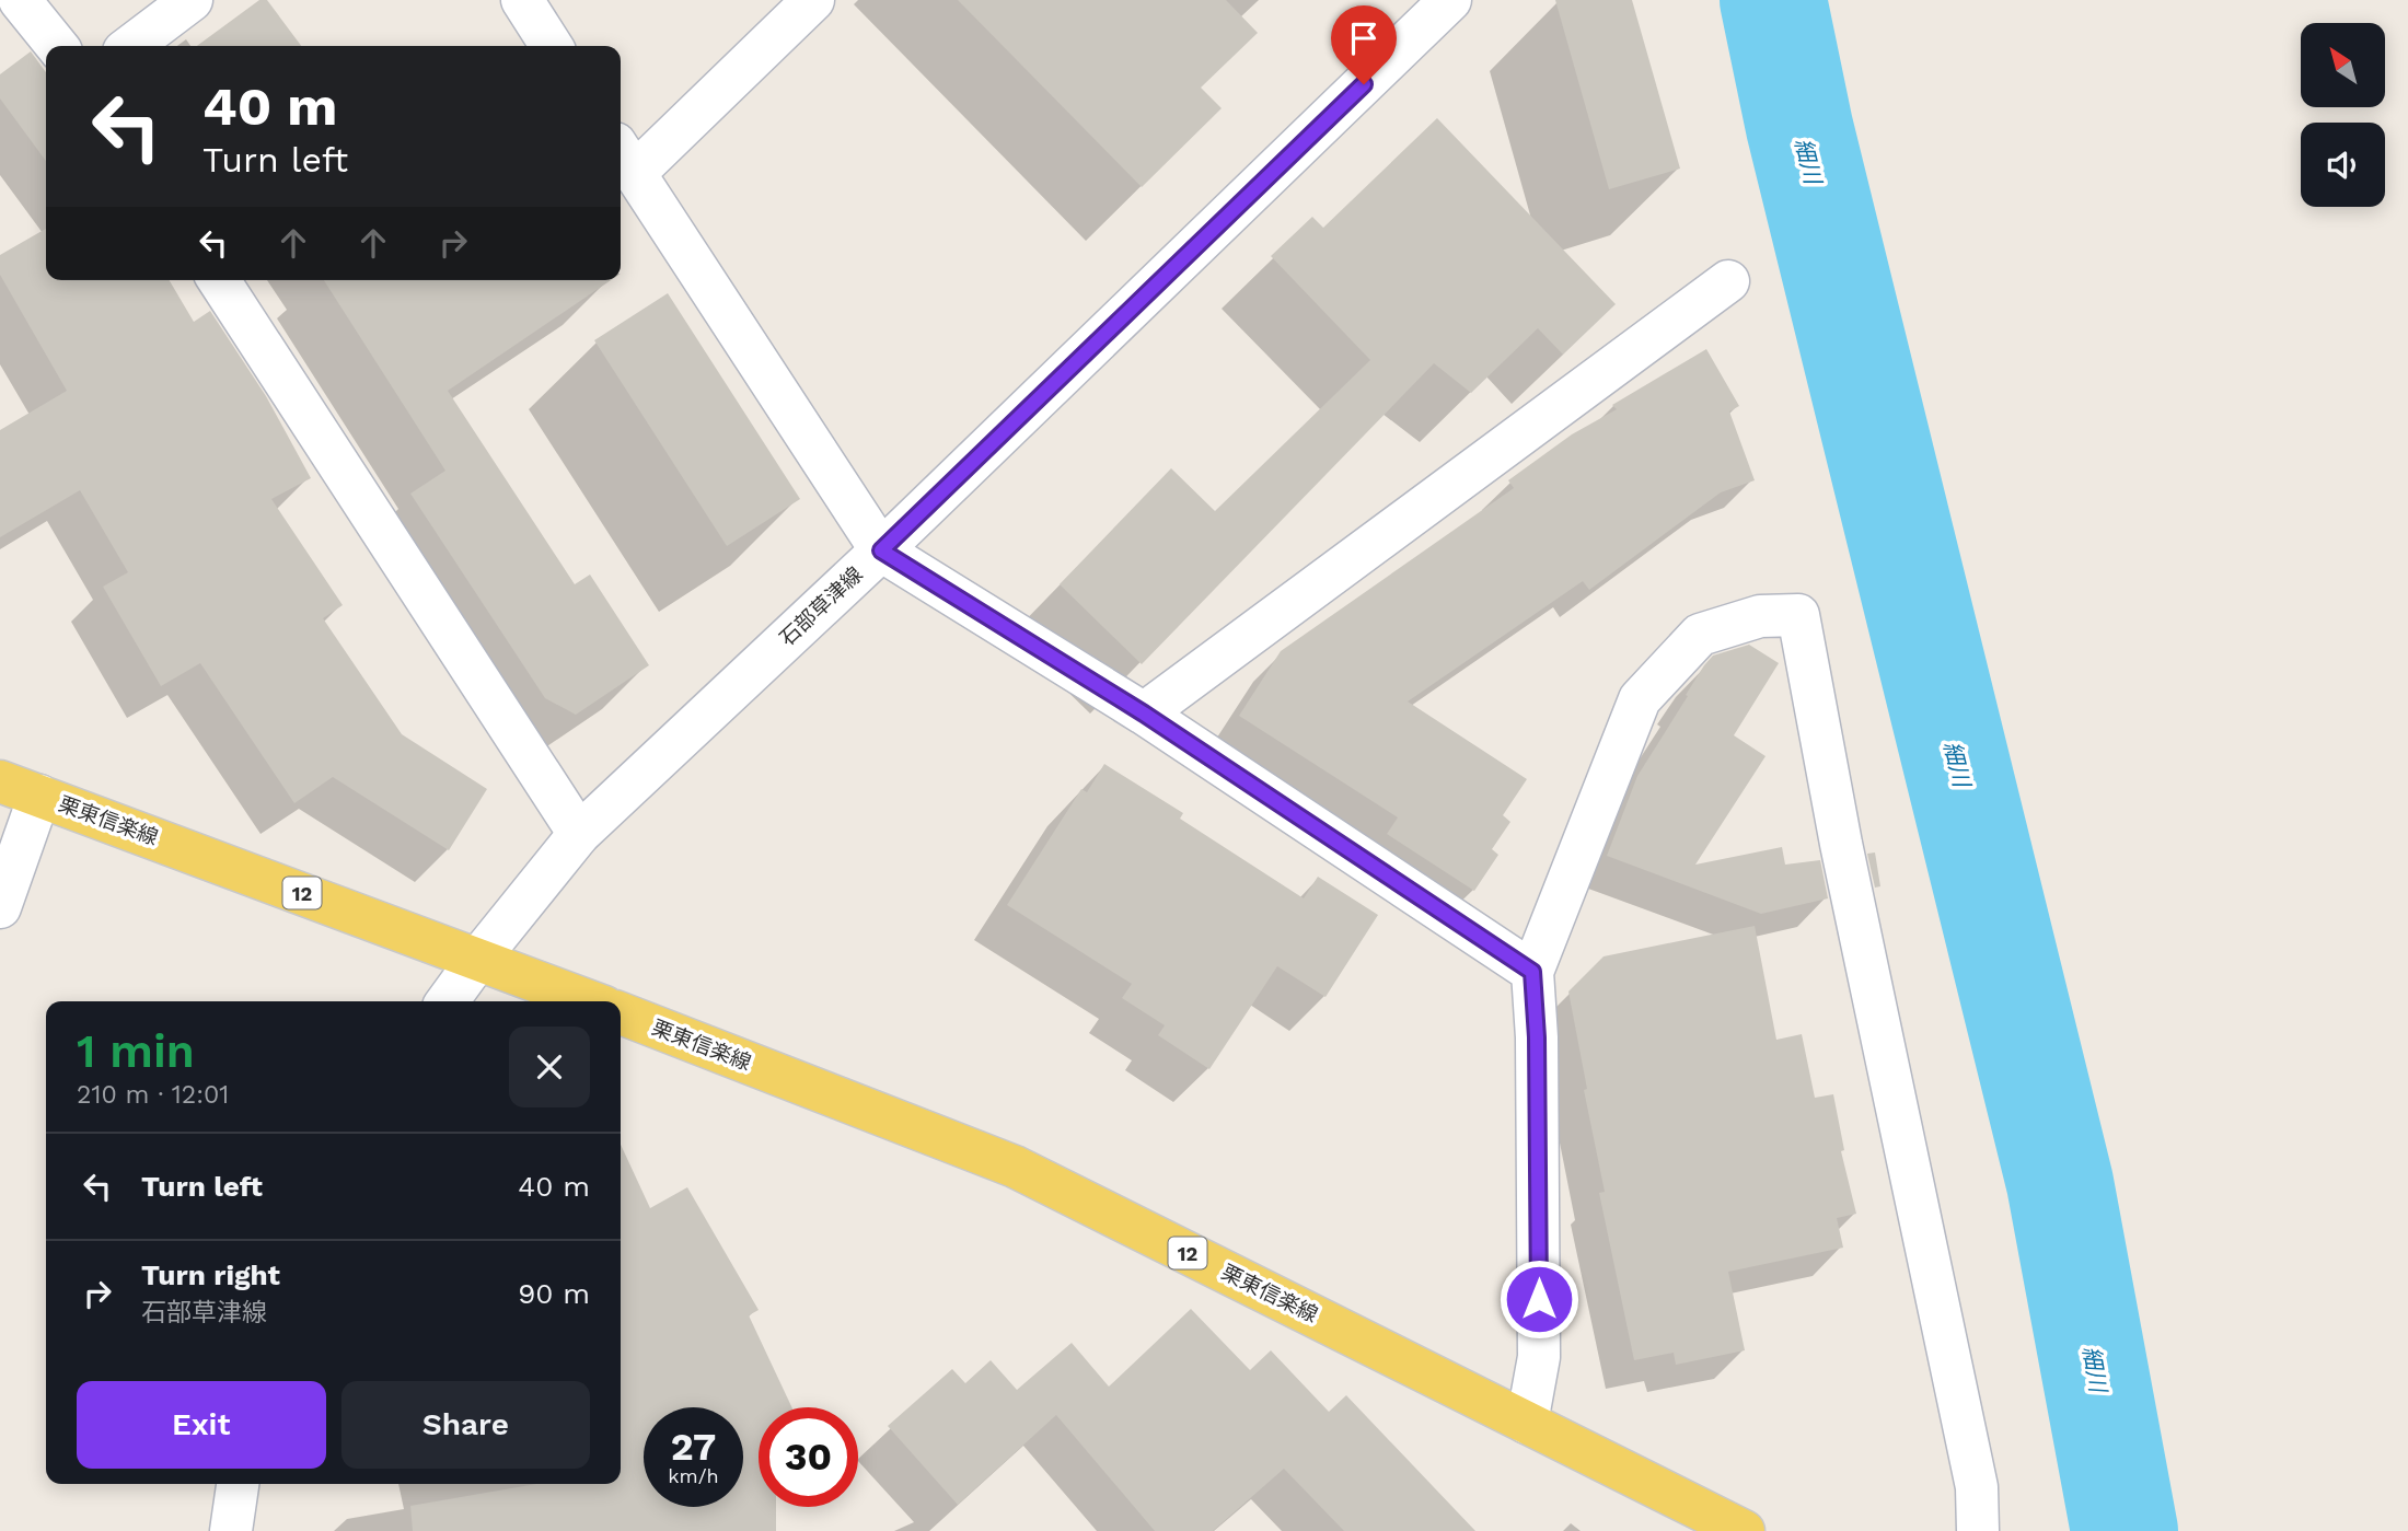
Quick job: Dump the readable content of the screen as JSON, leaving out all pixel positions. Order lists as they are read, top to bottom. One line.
{"streets":{"main road":["栗東信楽線","12"],"street":["石部草津線"]},"crossings":[["石部草津線","栗東信楽線"]],"water":["細川"],"north":"top left","page":{"turn":["40 m","Turn left"],"heading":["1 min","210 m · 12:01"],"list":[{"name":"Turn left","value":"40 m"},{"name":"Turn right","note":"石部草津線","value":"90 m"}],"buttons":["Exit","Share"],"speed":"27 km/h","limit":"30"}}
